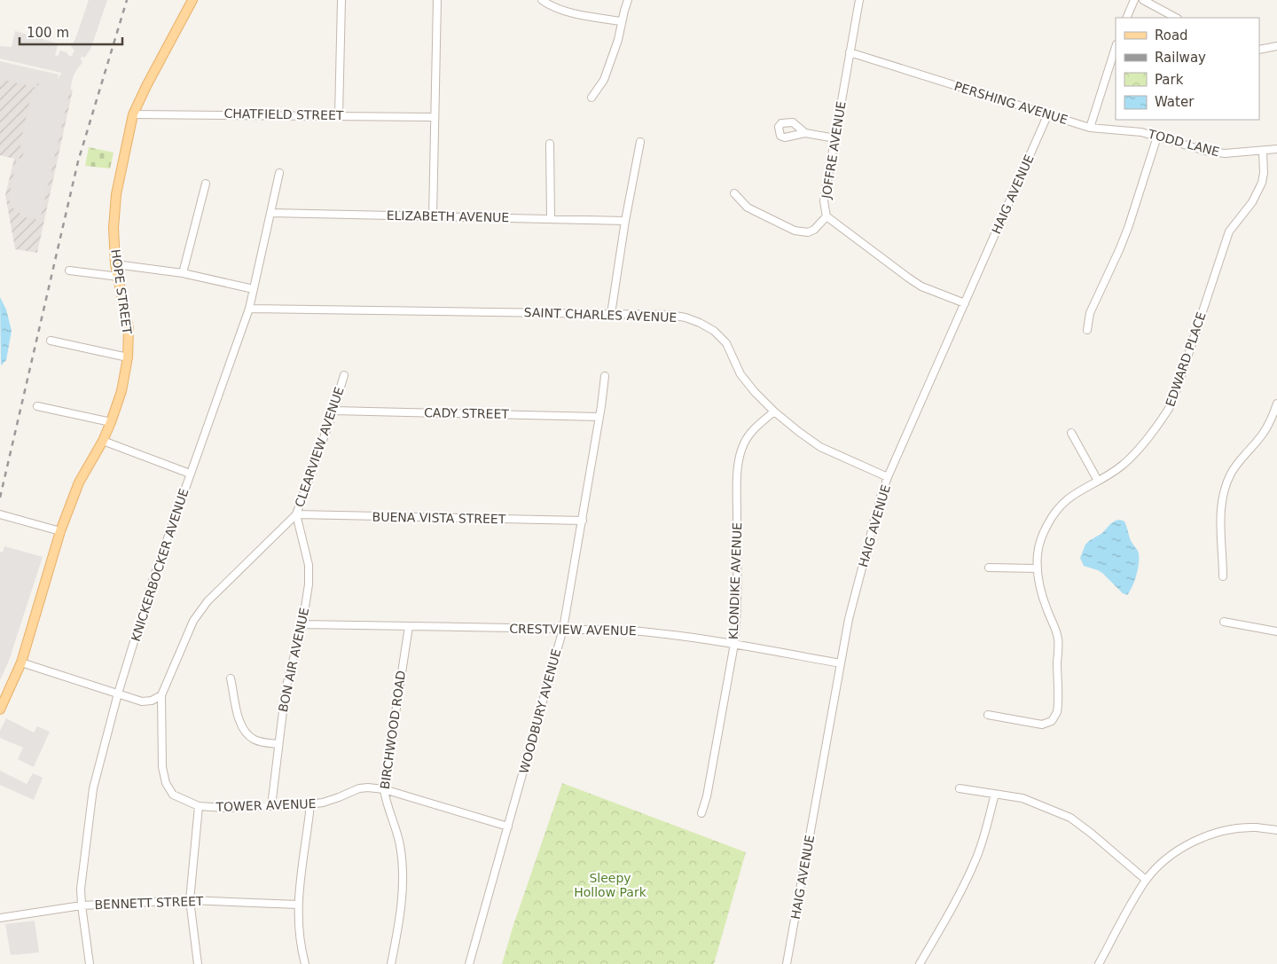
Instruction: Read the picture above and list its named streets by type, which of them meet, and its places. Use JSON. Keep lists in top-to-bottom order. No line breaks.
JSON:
{"streets":{"main road":["HOPE STREET"],"street":["PERSHING AVENUE","CHATFIELD STREET","TODD LANE","JOFFRE AVENUE","HAIG AVENUE","ELIZABETH AVENUE","SAINT CHARLES AVENUE","EDWARD PLACE","CADY STREET","CLEARVIEW AVENUE","BUENA VISTA STREET","KNICKERBOCKER AVENUE","KLONDIKE AVENUE","CRESTVIEW AVENUE","BON AIR AVENUE","WOODBURY AVENUE","BIRCHWOOD ROAD","TOWER AVENUE","BENNETT STREET"]},"crossings":[["PERSHING AVENUE","TODD LANE"],["PERSHING AVENUE","JOFFRE AVENUE"],["PERSHING AVENUE","HAIG AVENUE"],["CHATFIELD STREET","HOPE STREET"],["TODD LANE","EDWARD PLACE"],["JOFFRE AVENUE","HAIG AVENUE"],["HAIG AVENUE","SAINT CHARLES AVENUE"],["HAIG AVENUE","CRESTVIEW AVENUE"],["ELIZABETH AVENUE","KNICKERBOCKER AVENUE"],["SAINT CHARLES AVENUE","KNICKERBOCKER AVENUE"],["SAINT CHARLES AVENUE","KLONDIKE AVENUE"],["CADY STREET","CLEARVIEW AVENUE"],["CADY STREET","WOODBURY AVENUE"],["CLEARVIEW AVENUE","BUENA VISTA STREET"],["CLEARVIEW AVENUE","BON AIR AVENUE"],["CLEARVIEW AVENUE","TOWER AVENUE"],["BUENA VISTA STREET","BON AIR AVENUE"],["BUENA VISTA STREET","WOODBURY AVENUE"],["KNICKERBOCKER AVENUE","BENNETT STREET"],["KLONDIKE AVENUE","CRESTVIEW AVENUE"],["CRESTVIEW AVENUE","BON AIR AVENUE"],["CRESTVIEW AVENUE","WOODBURY AVENUE"],["CRESTVIEW AVENUE","BIRCHWOOD ROAD"],["BON AIR AVENUE","TOWER AVENUE"],["WOODBURY AVENUE","TOWER AVENUE"],["BIRCHWOOD ROAD","TOWER AVENUE"]],"parks":["Sleepy Hollow Park"],"legend":["Road","Railway","Park","Water"],"scale_bar":"100 m"}
